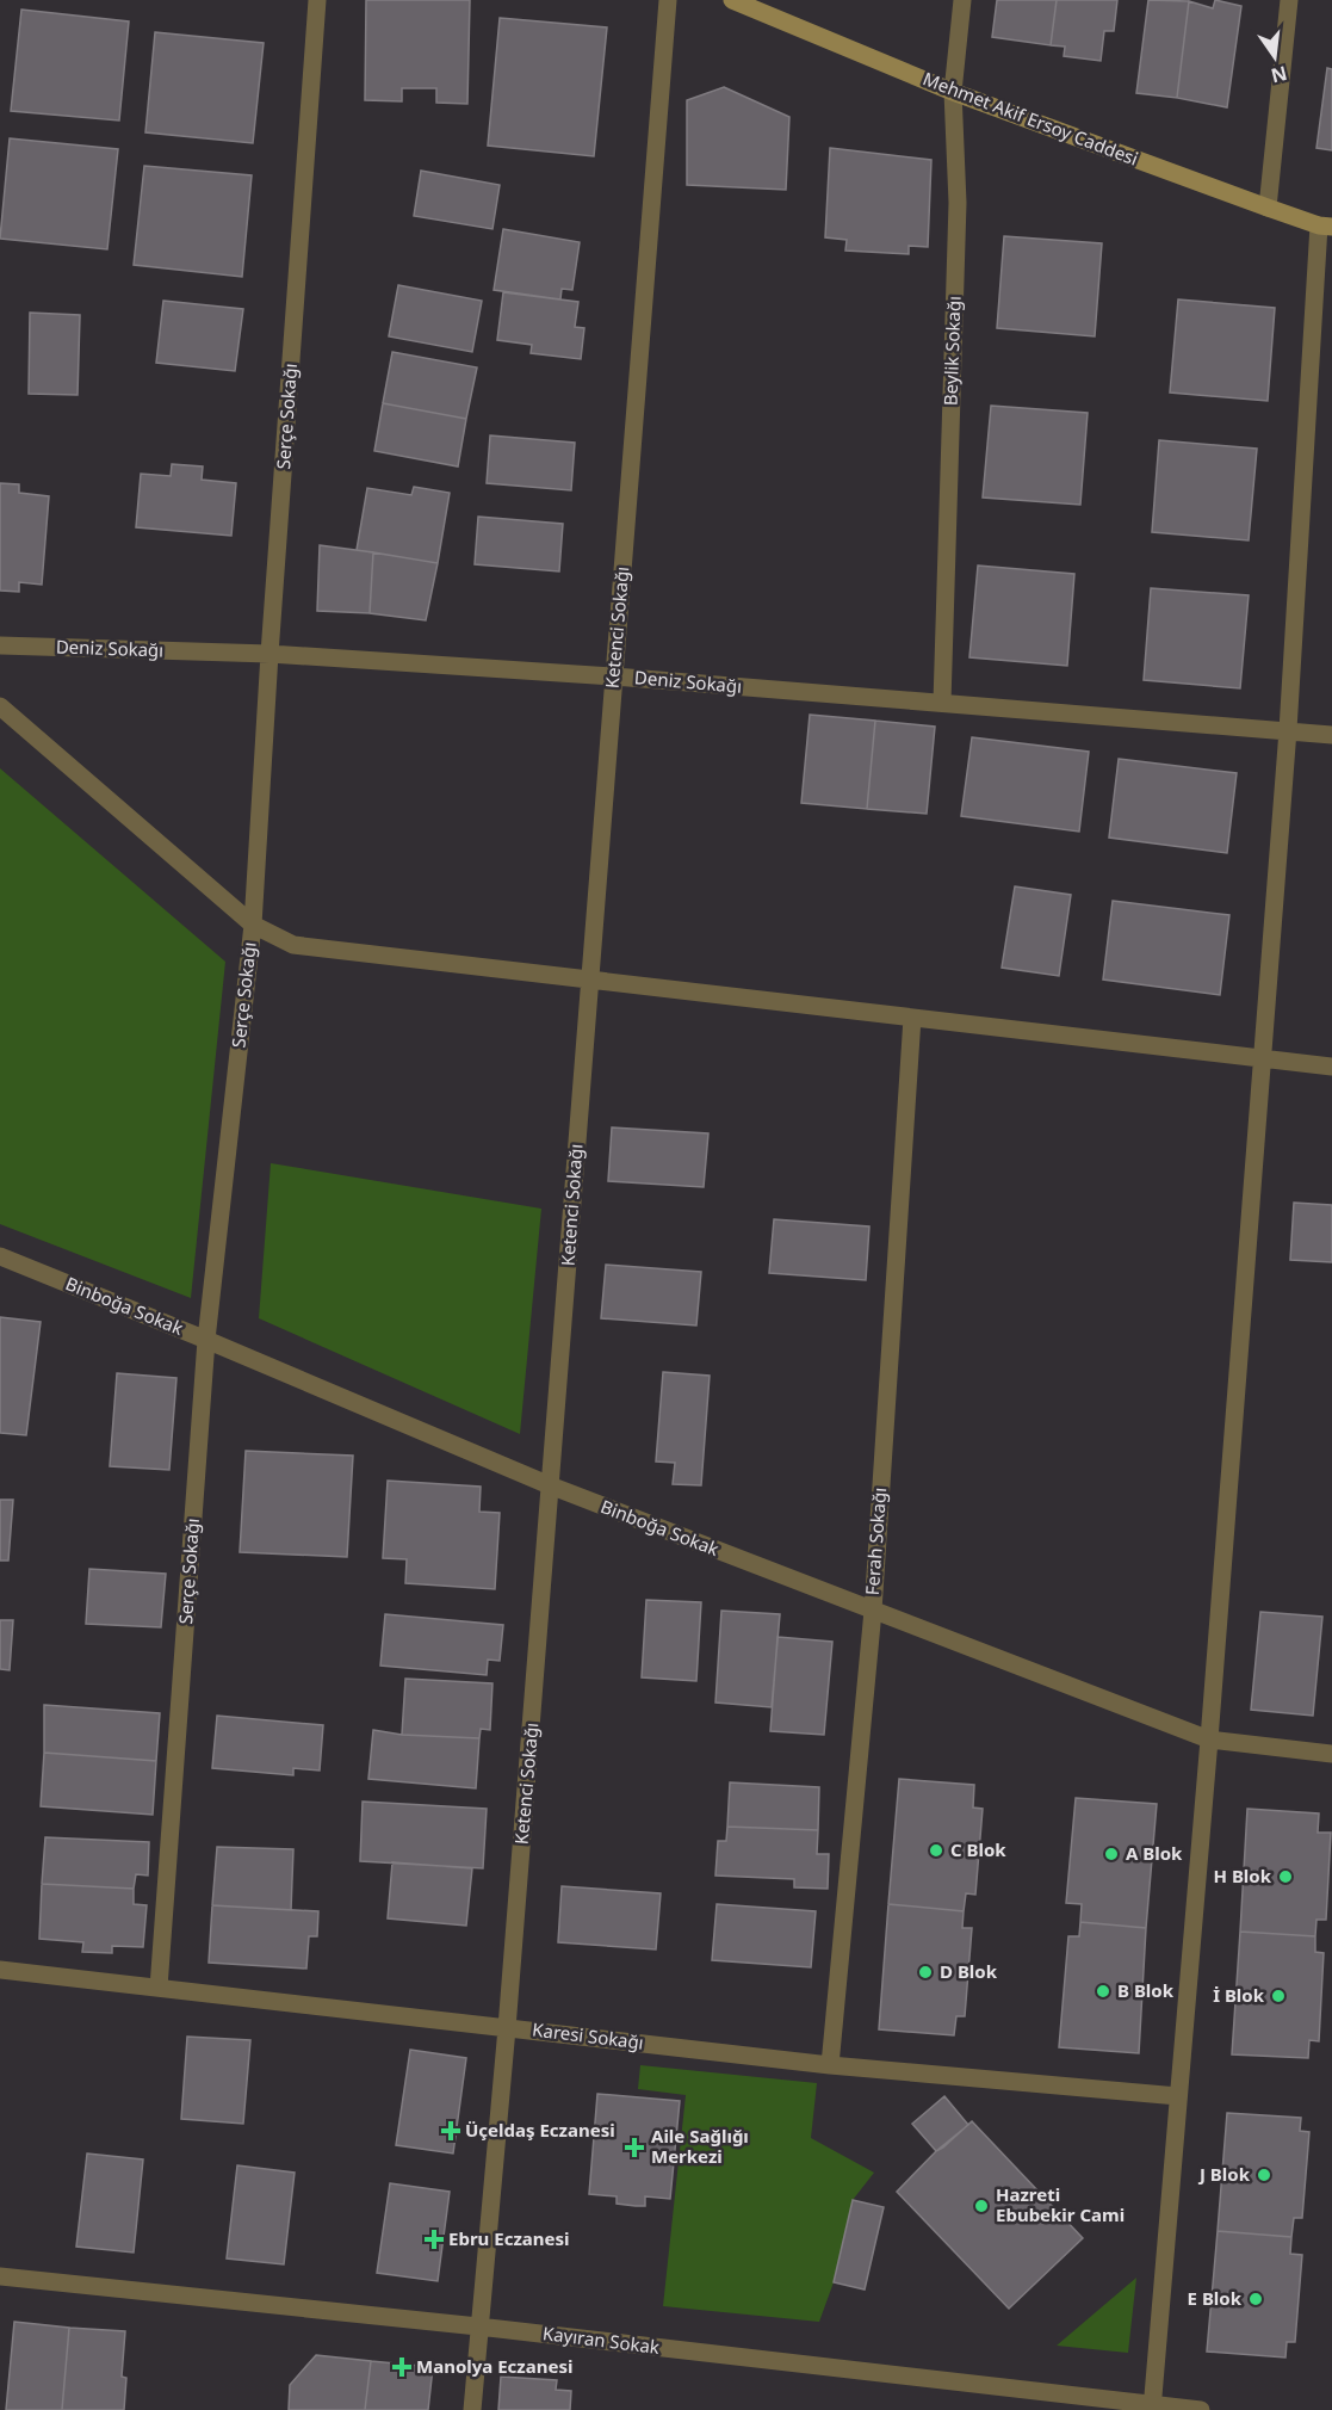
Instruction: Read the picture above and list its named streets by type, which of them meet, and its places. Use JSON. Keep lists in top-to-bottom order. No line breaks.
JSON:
{"streets":{"main road":["Mehmet Akif Ersoy Caddesi"],"street":["Beylik Sokağı","Serçe Sokağı","Ketenci Sokağı","Deniz Sokağı","Binboğa Sokak","Ferah Sokağı","Karesi Sokağı","Kayıran Sokak"]},"crossings":[["Mehmet Akif Ersoy Caddesi","Beylik Sokağı"],["Beylik Sokağı","Deniz Sokağı"],["Serçe Sokağı","Deniz Sokağı"],["Serçe Sokağı","Binboğa Sokak"],["Serçe Sokağı","Karesi Sokağı"],["Ketenci Sokağı","Deniz Sokağı"],["Ketenci Sokağı","Binboğa Sokak"],["Ketenci Sokağı","Karesi Sokağı"],["Ketenci Sokağı","Kayıran Sokak"],["Binboğa Sokak","Ferah Sokağı"],["Ferah Sokağı","Karesi Sokağı"]],"places":{"other":["C Blok","A Blok","H Blok","D Blok","B Blok","İ Blok","J Blok","Hazreti Ebubekir Cami","E Blok"],"health":["Üçeldaş Eczanesi","Aile Sağlığı Merkezi","Ebru Eczanesi","Manolya Eczanesi"]},"north":"bottom"}
